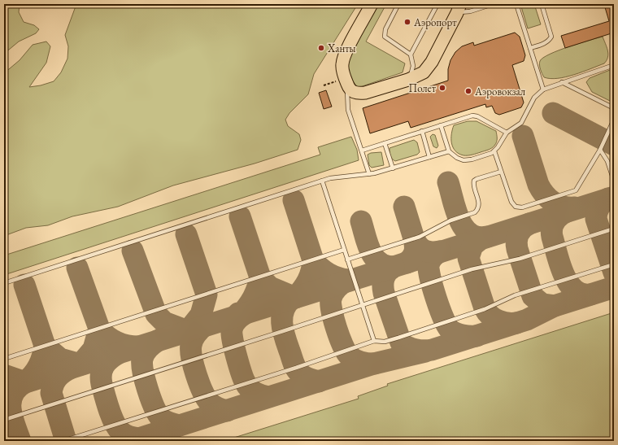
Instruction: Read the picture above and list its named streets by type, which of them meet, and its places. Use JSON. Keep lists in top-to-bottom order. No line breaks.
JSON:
{"places":["Аэропорт","Ханты","Полет","Аэровокзал"]}
